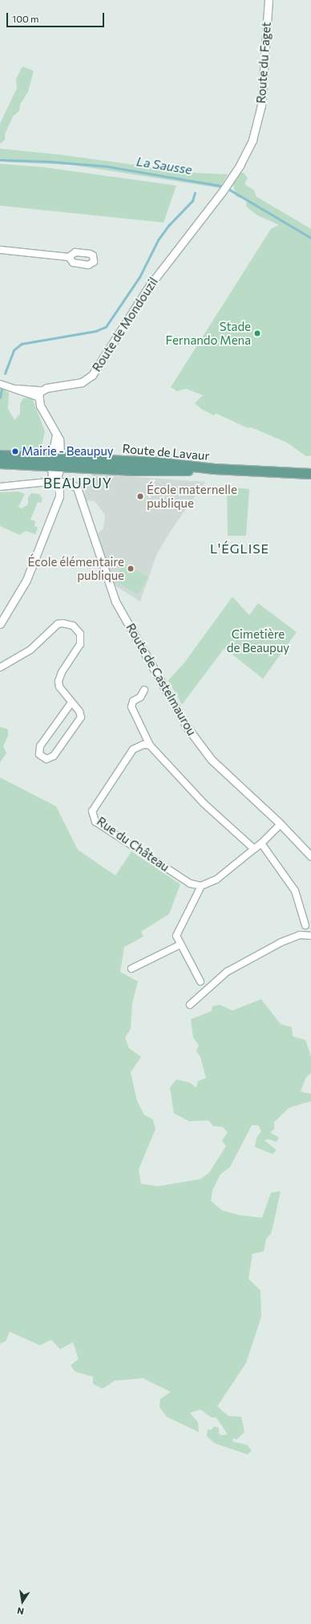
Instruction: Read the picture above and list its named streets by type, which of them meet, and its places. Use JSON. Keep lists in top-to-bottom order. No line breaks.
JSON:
{"streets":{"main road":["Route de Lavaur"],"street":["Route du Faget","Route de Mondouzil","Route de Castelmaurou","Rue du Château"]},"crossings":[["Route du Faget","Route de Mondouzil"]],"districts":["BEAUPUY","L'ÉGLISE"],"water":["La Sausse"],"parks":["Cimetière de Beaupuy"],"places":["Stade Fernando Mena","Mairie - Beaupuy","École maternelle publique","École élémentaire publique"],"scale_bar":"100 m","north":"bottom"}
